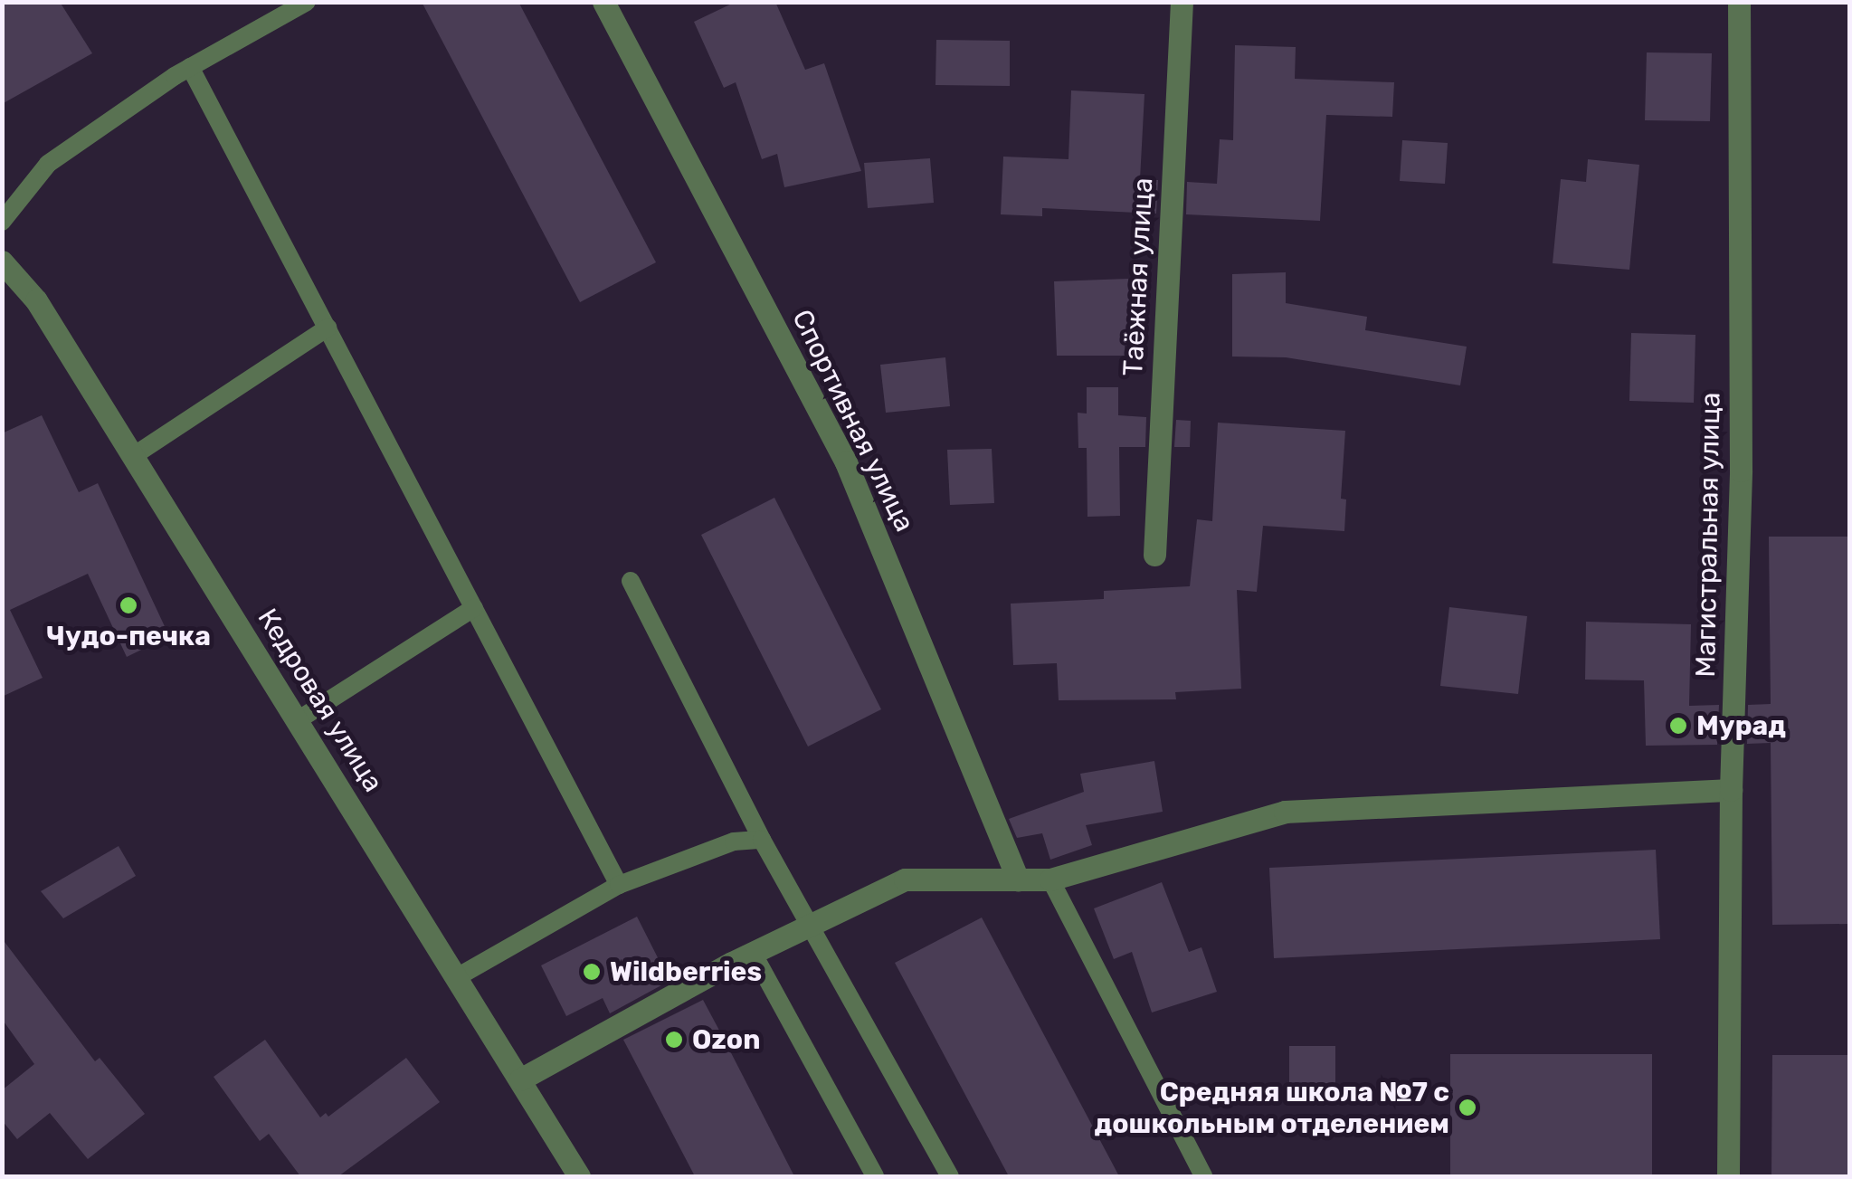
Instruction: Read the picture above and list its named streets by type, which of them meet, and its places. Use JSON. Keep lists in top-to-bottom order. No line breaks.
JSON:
{"streets":{"street":["Таёжная улица","Спортивная улица","Магистральная улица","Кедровая улица"]},"places":["Чудо-печка","Мурад","Wildberries","Ozon","Средняя школа №7 с дошкольным отделением"]}
